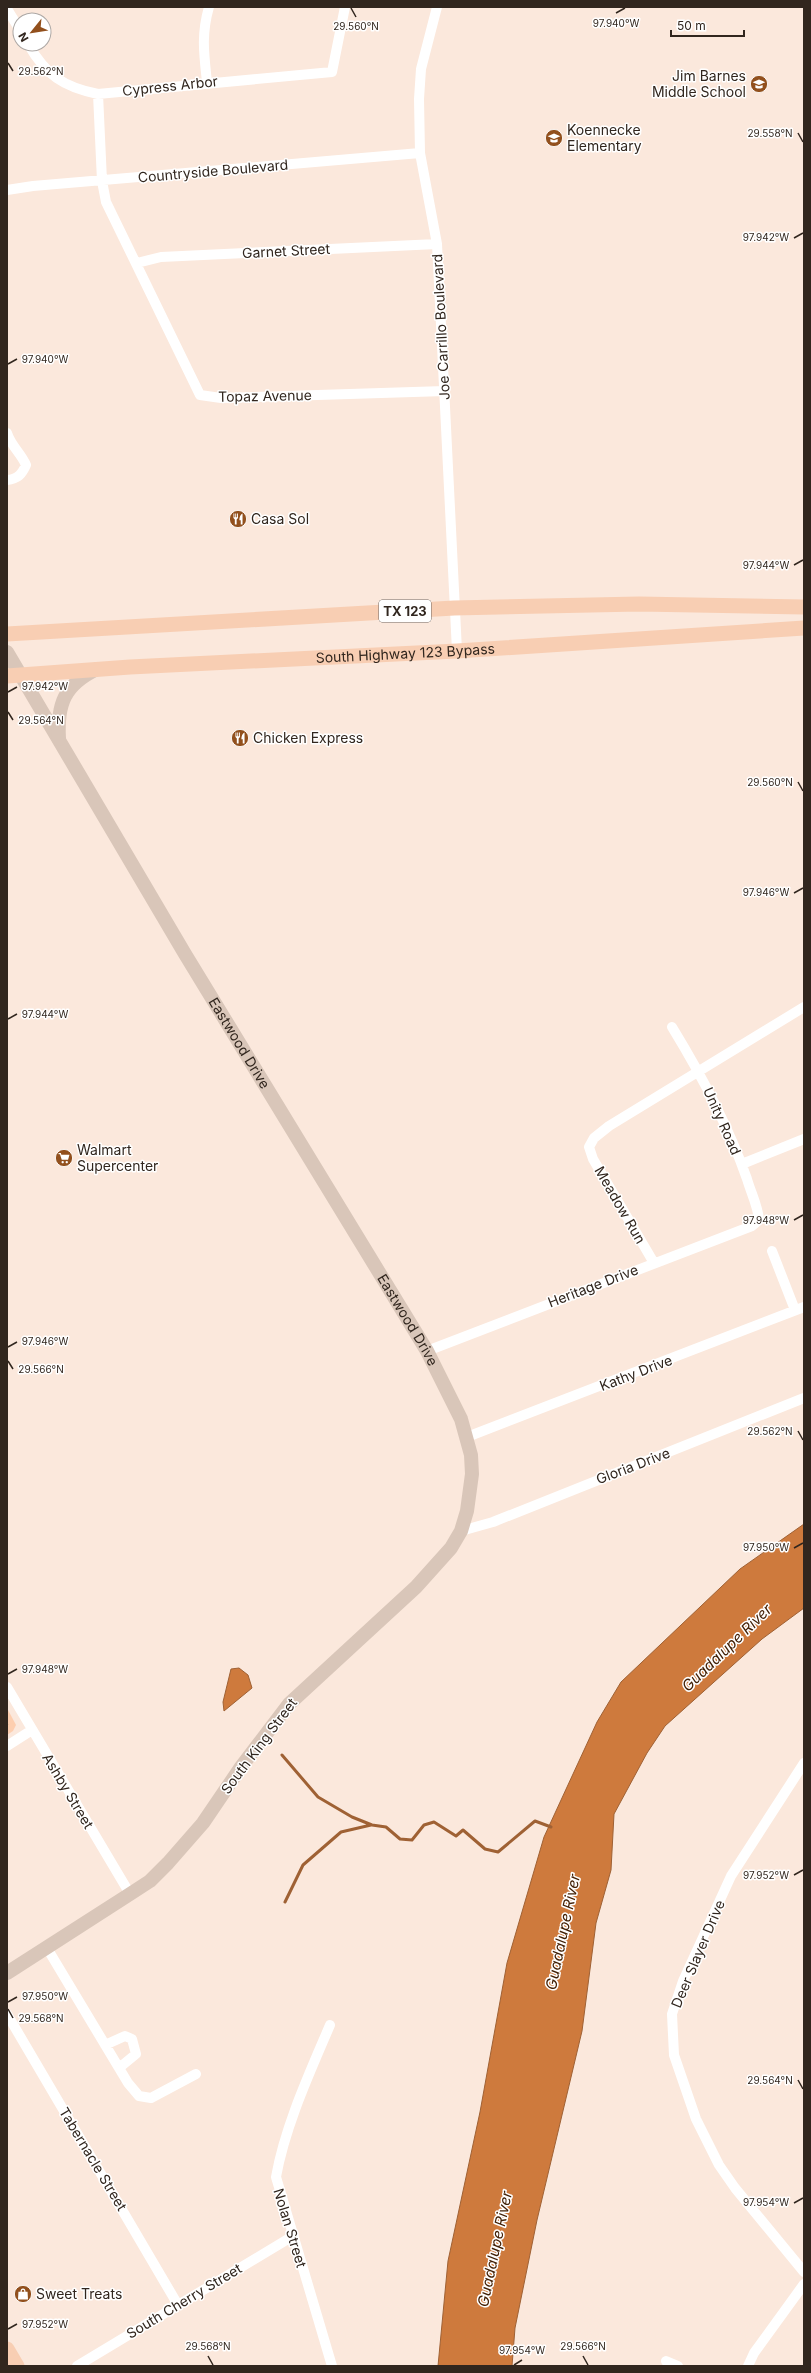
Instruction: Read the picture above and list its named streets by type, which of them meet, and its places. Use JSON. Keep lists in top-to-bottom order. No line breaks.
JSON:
{"streets":{"main road":["TX 123","South Highway 123 Bypass","Eastwood Drive","South King Street"],"street":["Cypress Arbor","Countryside Boulevard","Garnet Street","Joe Carrillo Boulevard","Topaz Avenue","Unity Road","Meadow Run","Heritage Drive","Kathy Drive","Gloria Drive","Ashby Street","Deer Slayer Drive","Tabernacle Street","Nolan Street","South Cherry Street"]},"crossings":[["Cypress Arbor","Topaz Avenue"],["Countryside Boulevard","Joe Carrillo Boulevard"],["Countryside Boulevard","Topaz Avenue"],["Garnet Street","Joe Carrillo Boulevard"],["Garnet Street","Topaz Avenue"],["Joe Carrillo Boulevard","Topaz Avenue"],["Joe Carrillo Boulevard","TX 123"],["Joe Carrillo Boulevard","South Highway 123 Bypass"],["South Highway 123 Bypass","Eastwood Drive"],["Eastwood Drive","Heritage Drive"],["Eastwood Drive","Kathy Drive"],["Eastwood Drive","South King Street"],["Unity Road","Meadow Run"],["Unity Road","Heritage Drive"],["Meadow Run","Heritage Drive"],["Kathy Drive","South King Street"],["Gloria Drive","South King Street"],["South King Street","Ashby Street"],["Tabernacle Street","South Cherry Street"],["Nolan Street","South Cherry Street"]],"water":["Guadalupe River"],"places":{"school or university":["Jim Barnes Middle School","Koennecke Elementary"],"restaurant":["Casa Sol","Chicken Express"],"supermarket":["Walmart Supercenter"],"shop":["Sweet Treats"]},"scale_bar":"50 m","north":"bottom left","coordinates":["97.940°W","29.560°N","29.562°N","29.558°N","97.942°W","97.944°W","29.564°N","97.946°W","97.948°W","29.566°N","97.950°W","97.952°W","29.568°N","97.954°W"]}
